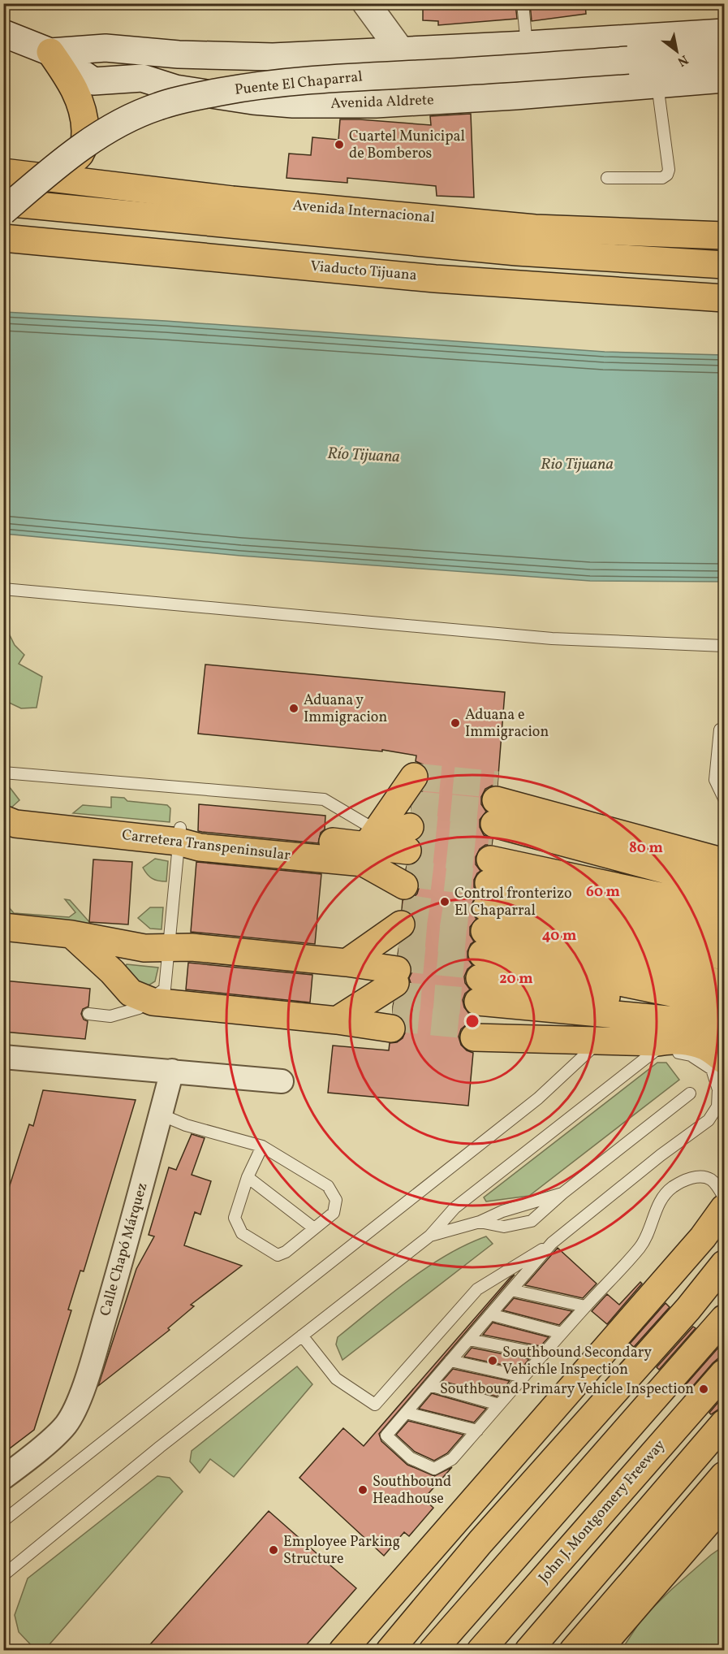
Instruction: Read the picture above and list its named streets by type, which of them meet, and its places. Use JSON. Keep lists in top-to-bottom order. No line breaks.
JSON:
{"streets":{"highway":["Avenida Internacional","Viaducto Tijuana","Carretera Transpeninsular","John J. Montgomery Freeway"],"main road":["Puente El Chaparral","Avenida Aldrete"],"street":["Calle Chapó Márquez"]},"water":["Río Tijuana","Rio Tijuana"],"places":["Cuartel Municipal de Bomberos","Aduana y Immigracion","Aduana e Immigracion","Control fronterizo El Chaparral","Southbound Secondary Vehichle Inspection","Southbound Primary Vehicle Inspection","Southbound Headhouse","Employee Parking Structure"],"north":"bottom right","rings":["80 m","60 m","40 m","20 m"]}
